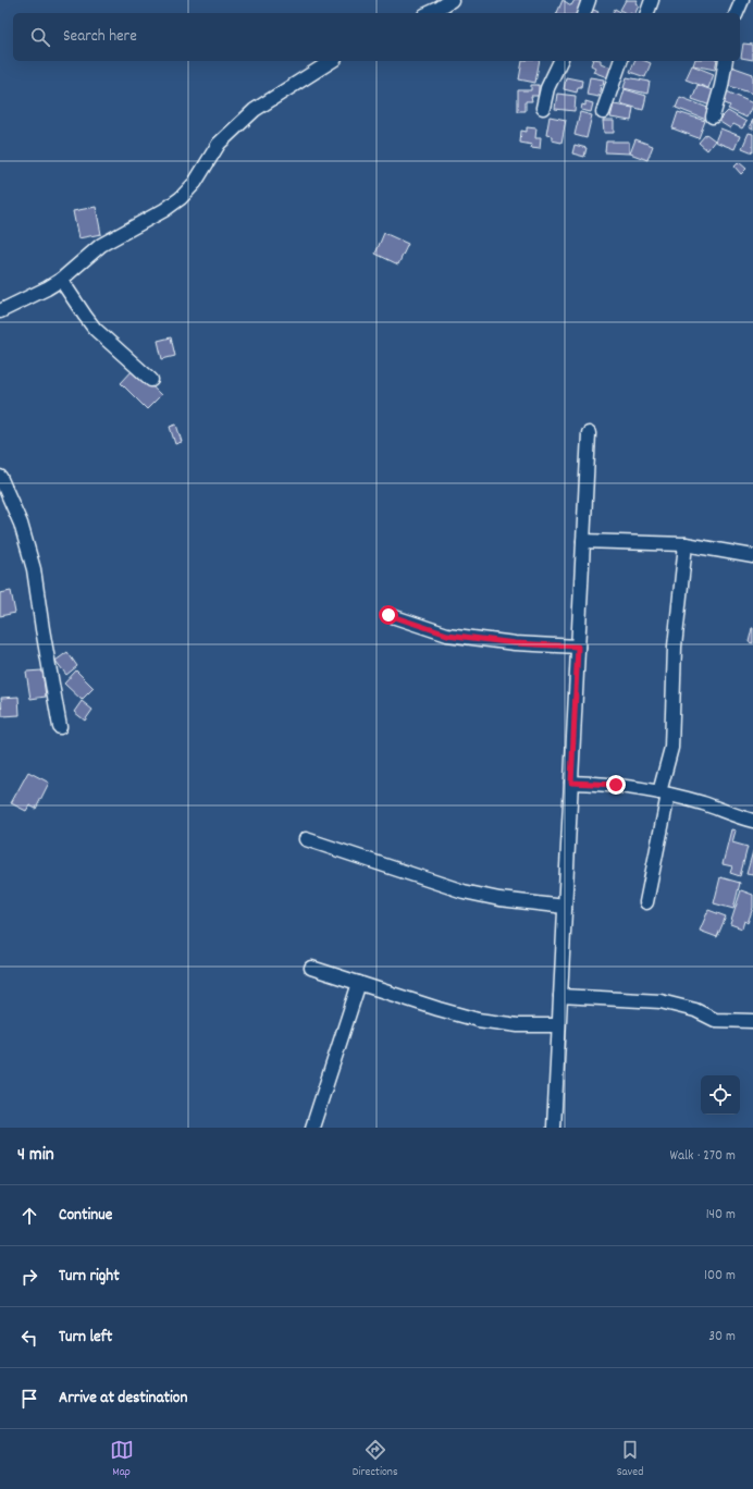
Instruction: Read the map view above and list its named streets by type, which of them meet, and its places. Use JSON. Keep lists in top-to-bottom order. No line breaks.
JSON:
{"page":{"search":"Search here","heading":["4 min","Walk · 270 m"],"list":[["Continue","140 m"],["Turn right","100 m"],["Turn left","30 m"],"Arrive at destination"],"nav":["Map","Directions","Saved"]}}
